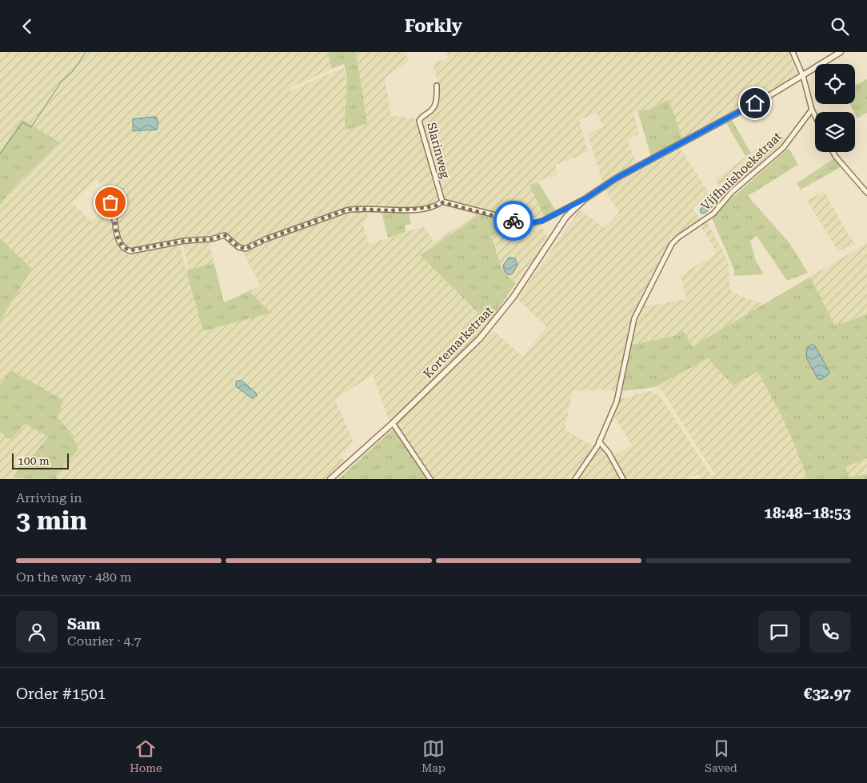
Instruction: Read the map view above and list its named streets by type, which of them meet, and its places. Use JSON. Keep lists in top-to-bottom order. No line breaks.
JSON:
{"streets":{"street":["Slarinweg","Vijfhuishoekstraat","Kortemarkstraat"]},"scale_bar":"100 m","page":{"header":"Forkly","scale":"100 m","heading":["3 min","Arriving in","18:48–18:53"],"panel":["Sam","Courier · 4.7","Order #1501","€32.97"],"bar":"On the way · 480 m","tabs":["Home","Map","Saved"]}}
